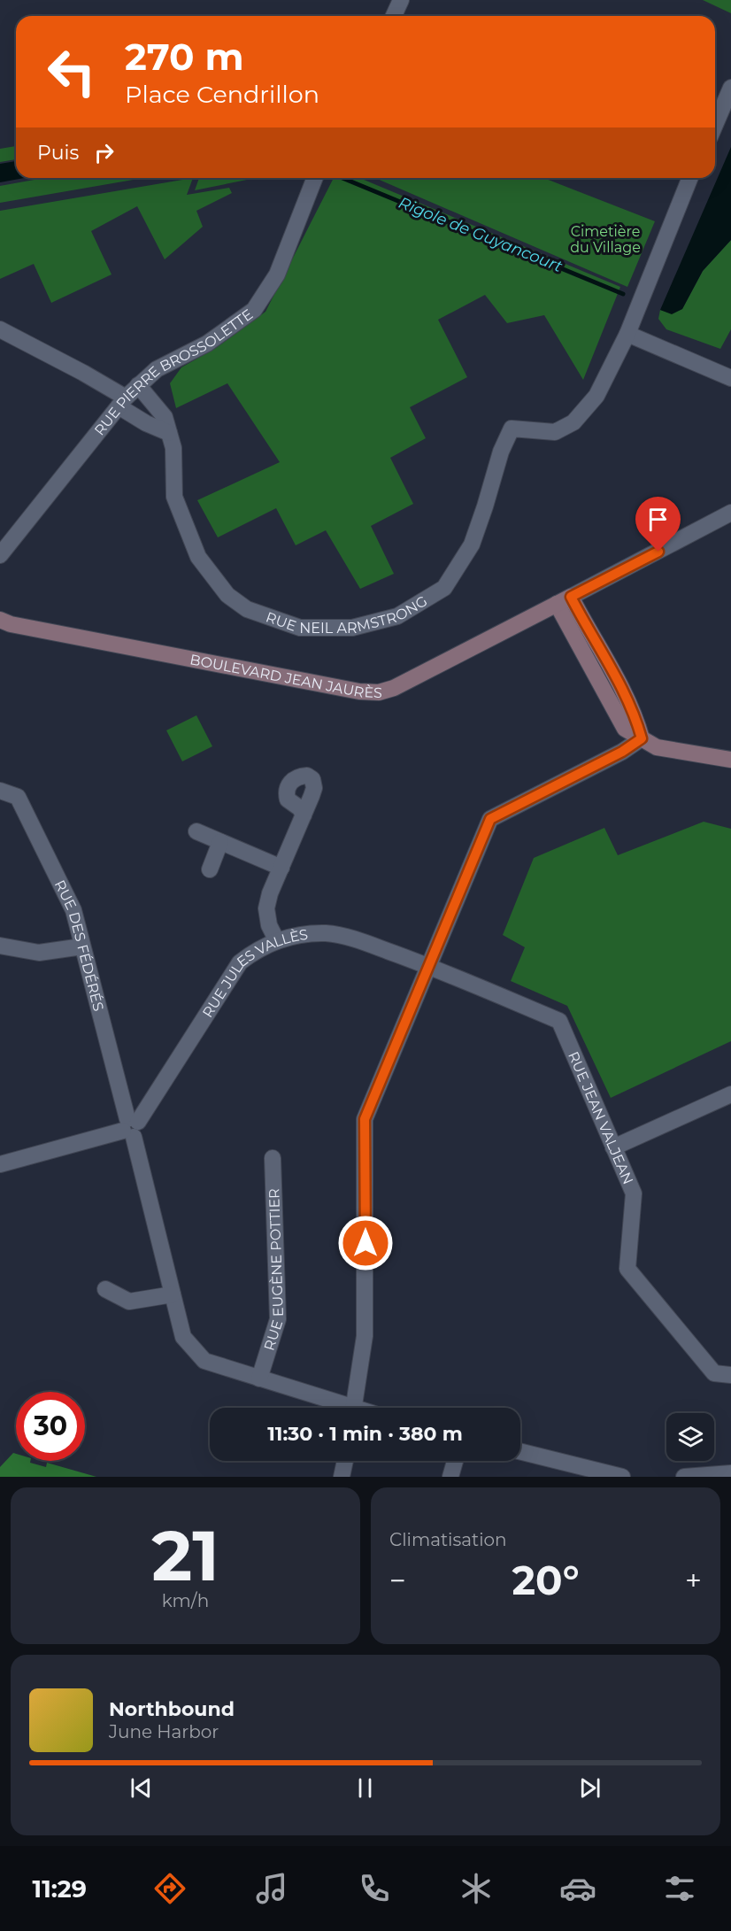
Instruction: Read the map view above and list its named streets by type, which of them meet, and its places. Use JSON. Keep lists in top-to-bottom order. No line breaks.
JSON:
{"streets":{"street":["RUE PIERRE BROSSOLETTE","RUE NEIL ARMSTRONG","BOULEVARD JEAN JAURÈS","RUE DES FÉDÉRÉS","RUE JULES VALLÈS","RUE JEAN VALJEAN","RUE EUGÈNE POTTIER"]},"crossings":[["RUE PIERRE BROSSOLETTE","RUE NEIL ARMSTRONG"],["RUE DES FÉDÉRÉS","RUE JULES VALLÈS"],["RUE DES FÉDÉRÉS","RUE EUGÈNE POTTIER"],["RUE JULES VALLÈS","RUE JEAN VALJEAN"]],"water":["Rigole de Guyancourt"],"parks":["Cimetière du Village"],"page":{"turn":["270 m","Place Cendrillon"],"then":"Puis","limit":"30","trip":"11:30 · 1 min · 380 m","tile":[["21","km/h"],"Climatisation"],"heat":["−","20°","+"],"song":["Northbound","June Harbor"],"tabs":"11:29"}}
